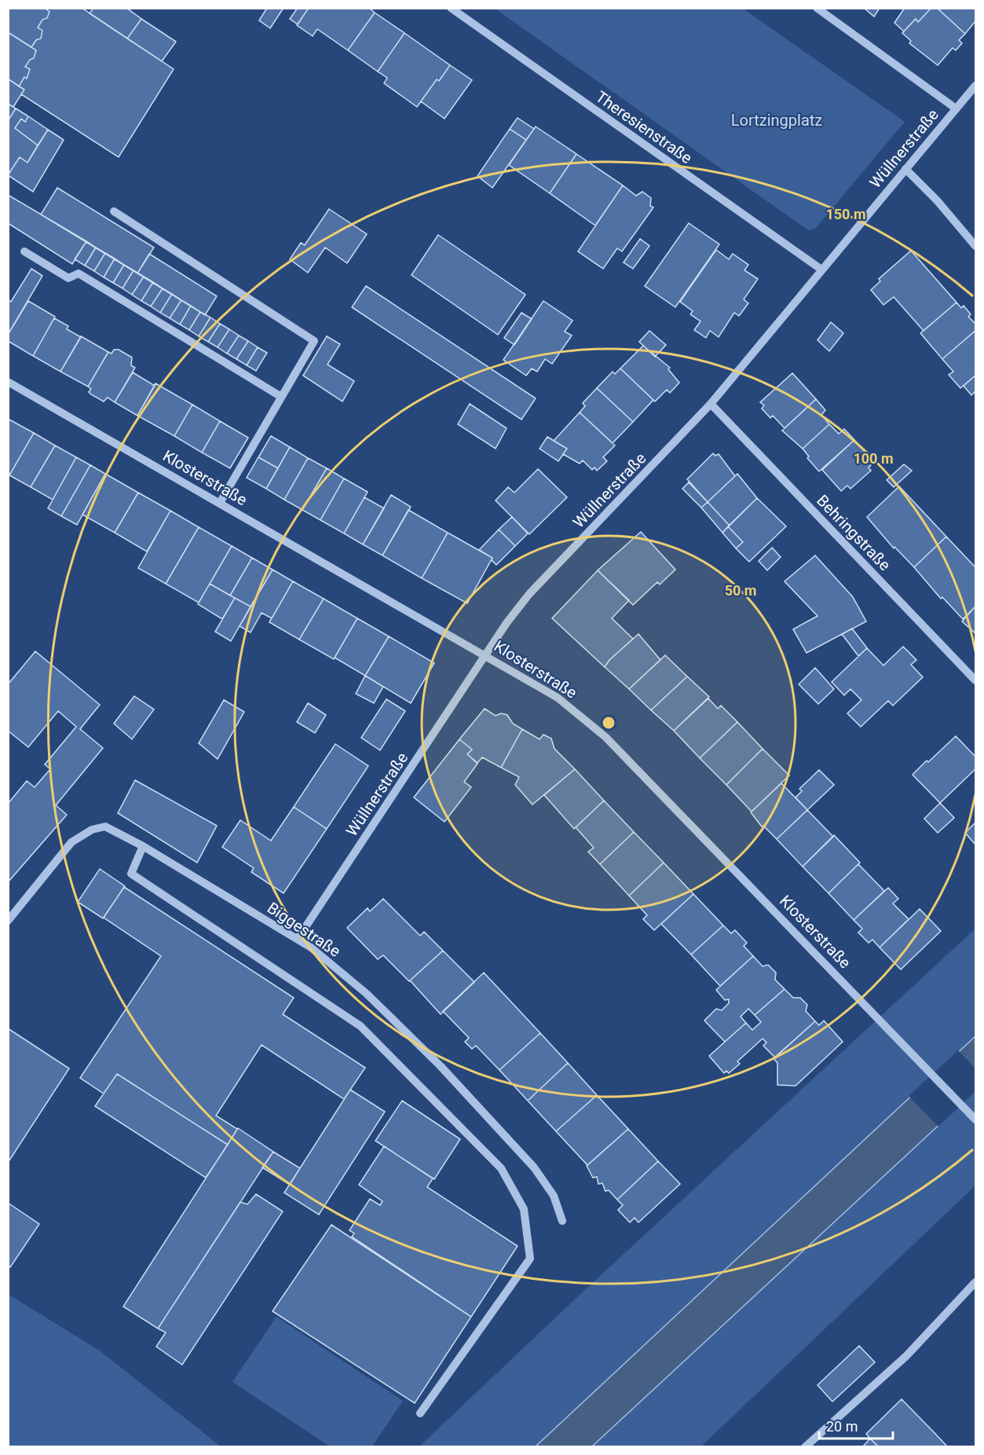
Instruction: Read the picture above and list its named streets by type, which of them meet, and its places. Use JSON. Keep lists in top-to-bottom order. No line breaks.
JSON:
{"streets":{"street":["Theresienstraße","Wüllnerstraße","Klosterstraße","Behringstraße","Biggestraße"]},"crossings":[["Theresienstraße","Wüllnerstraße"],["Wüllnerstraße","Klosterstraße"],["Wüllnerstraße","Behringstraße"],["Wüllnerstraße","Biggestraße"]],"parks":["Lortzingplatz"],"scale_bar":"20 m","rings":["150 m","100 m","50 m"]}
